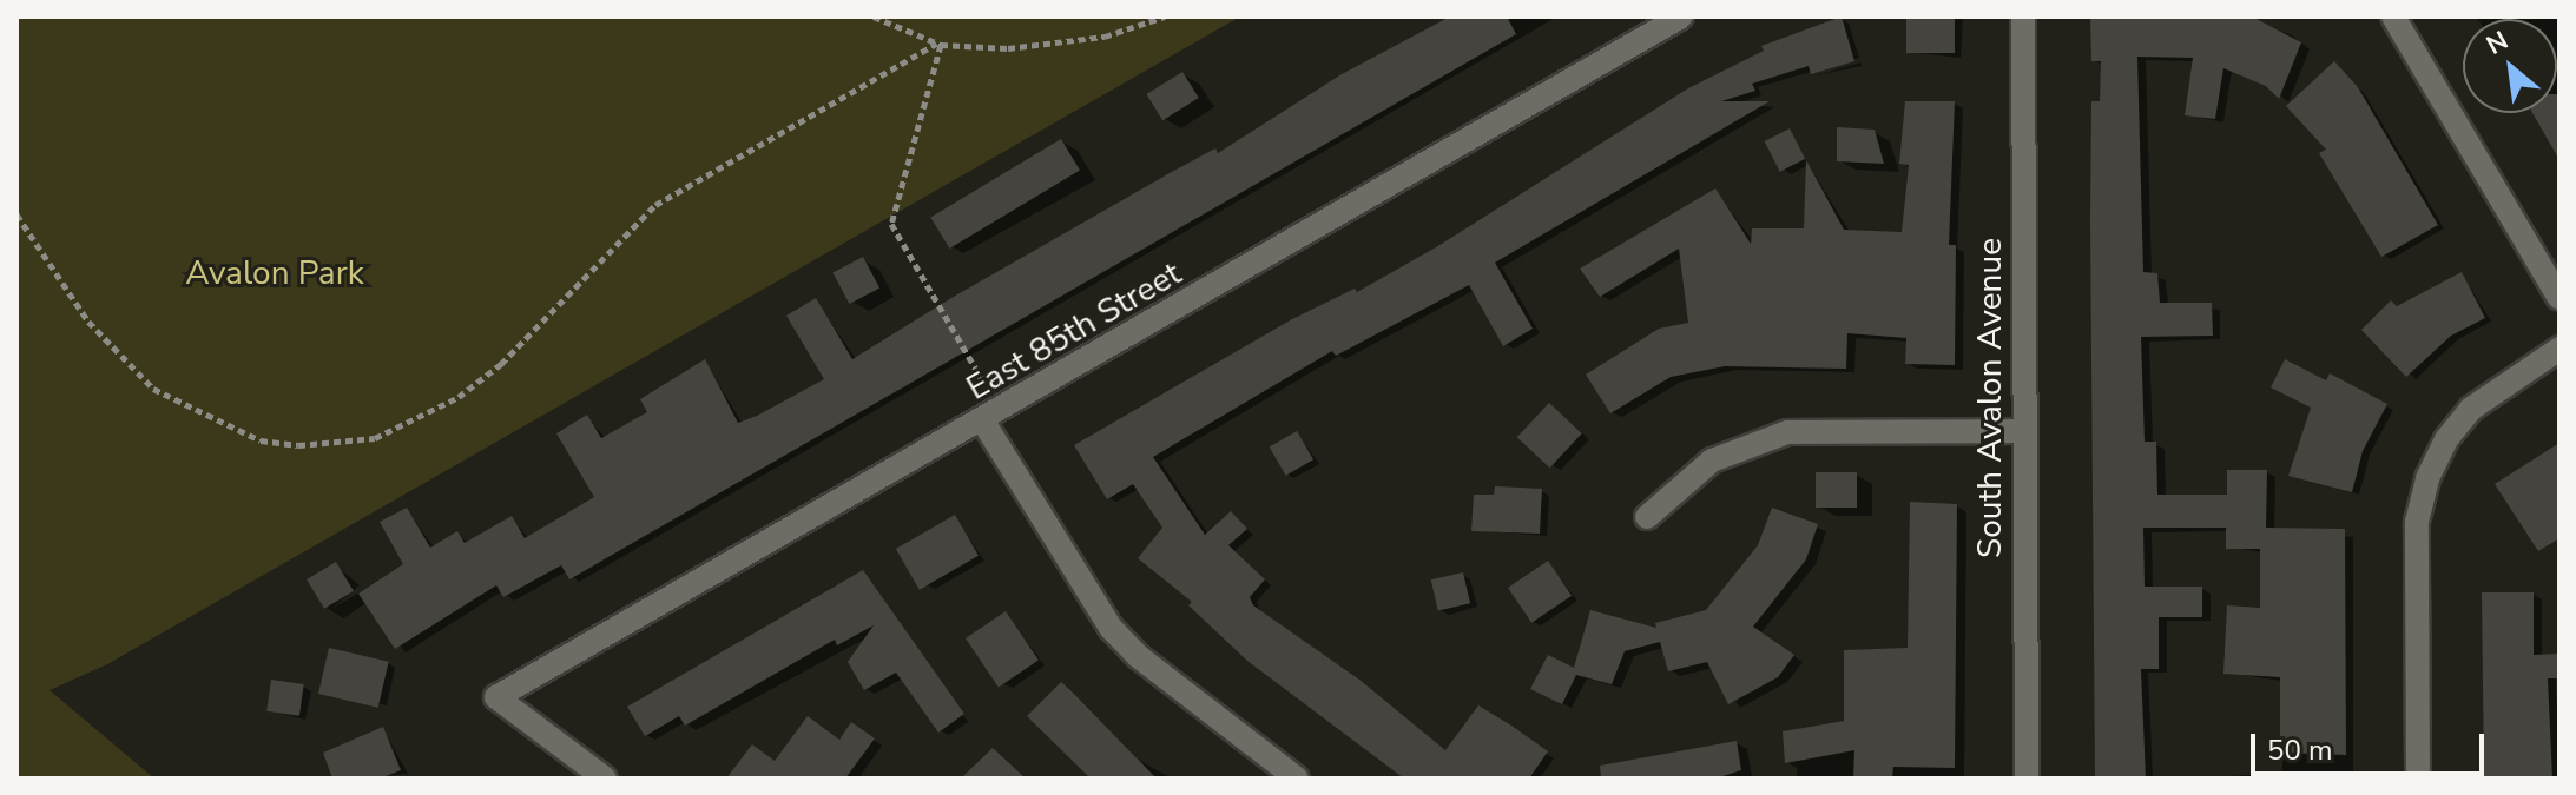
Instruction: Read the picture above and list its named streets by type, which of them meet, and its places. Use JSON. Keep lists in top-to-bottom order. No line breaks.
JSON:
{"streets":{"street":["East 85th Street","South Avalon Avenue"]},"parks":["Avalon Park"],"scale_bar":"50 m","north":"top left"}
